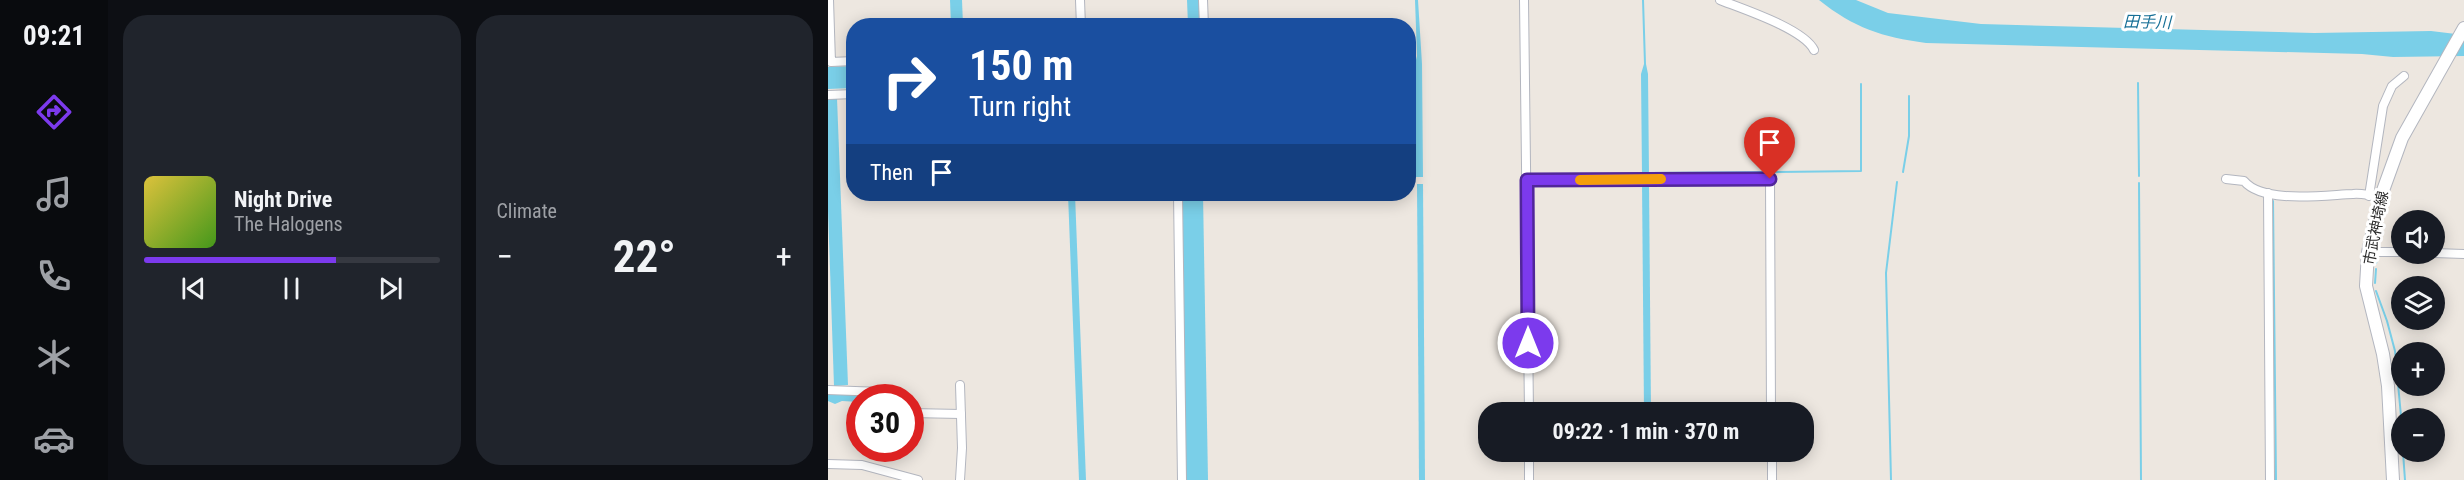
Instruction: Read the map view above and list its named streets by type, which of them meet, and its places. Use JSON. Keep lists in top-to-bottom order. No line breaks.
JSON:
{"streets":{"main road":["市武神埼線"]},"water":["田手川"],"page":{"tabs":"09:21","tile":"Climate","turn":["150 m","Turn right"],"then":"Then","song":["Night Drive","The Halogens"],"map_buttons":["+","−"],"heat":["−","22°","+"],"limit":"30","trip":"09:22 · 1 min · 370 m"}}
